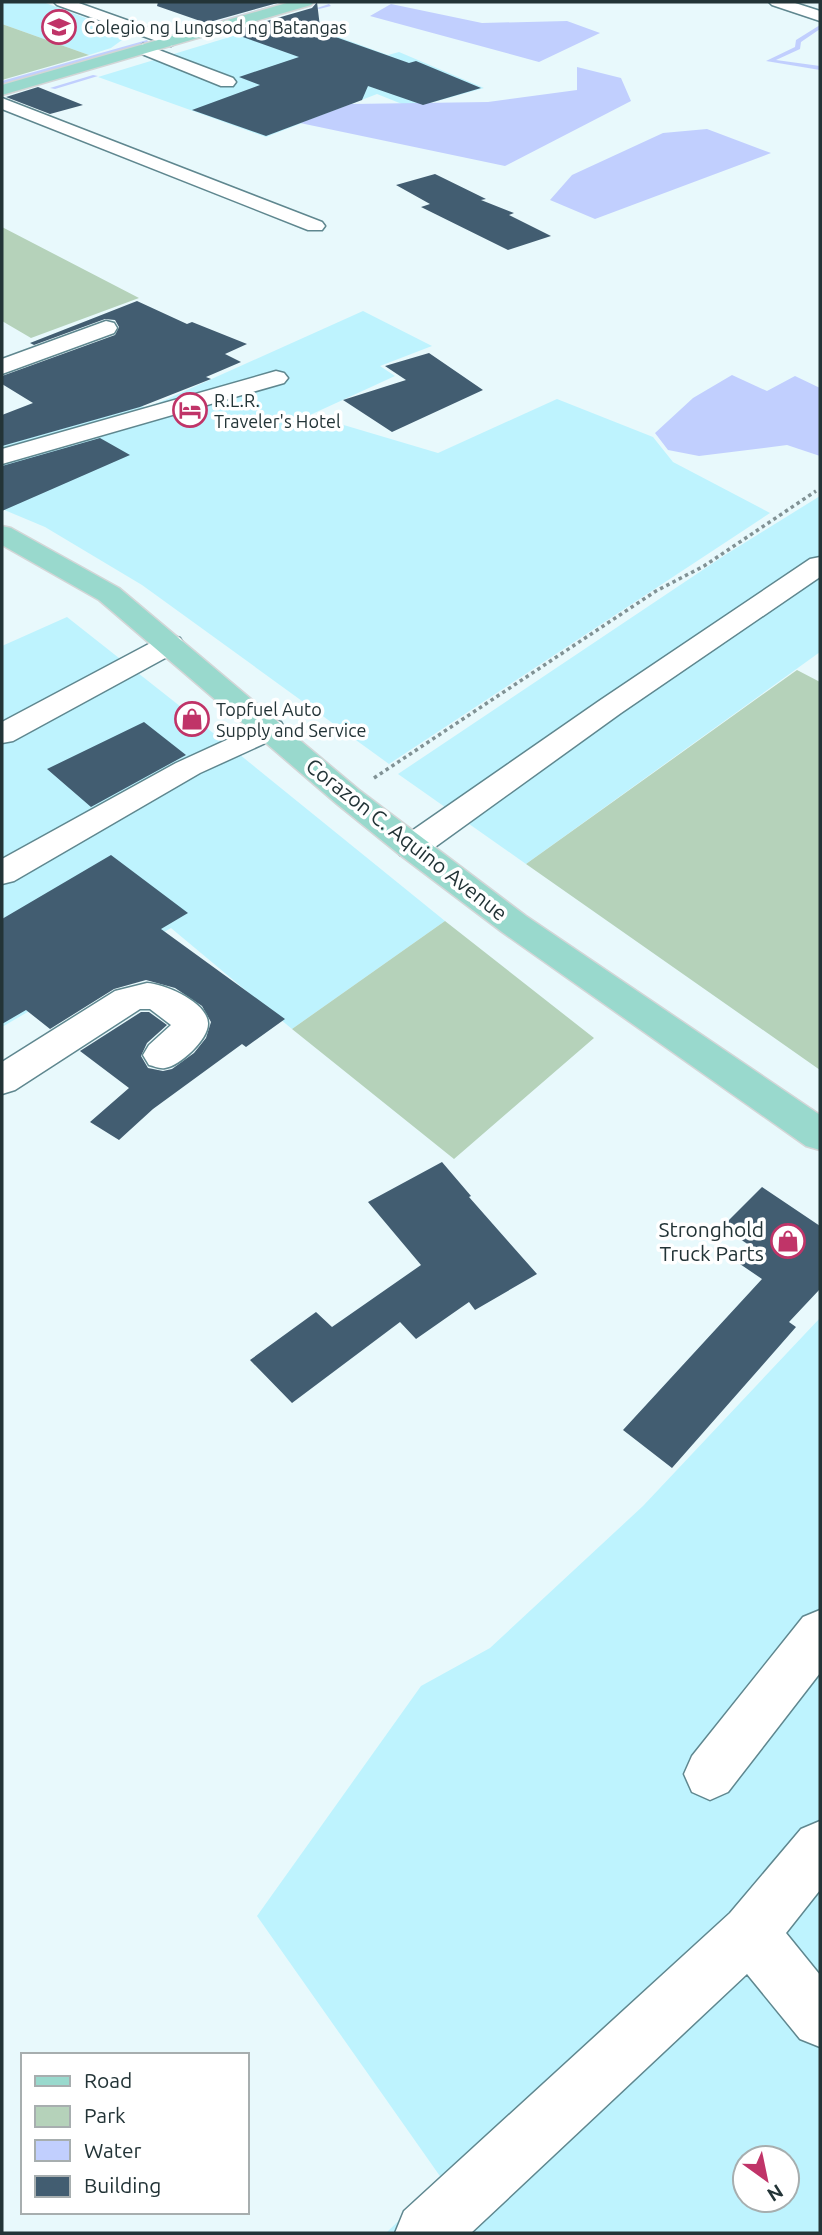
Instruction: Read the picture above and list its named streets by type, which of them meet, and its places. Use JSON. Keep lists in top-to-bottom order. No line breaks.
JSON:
{"streets":{"main road":["Corazon C. Aquino Avenue"]},"places":{"school or university":["Colegio ng Lungsod ng Batangas"],"hotel":["R.L.R. Traveler's Hotel"],"shop":["Topfuel Auto Supply and Service","Stronghold Truck Parts"]},"legend":["Road","Park","Water","Building"],"north":"bottom right"}
